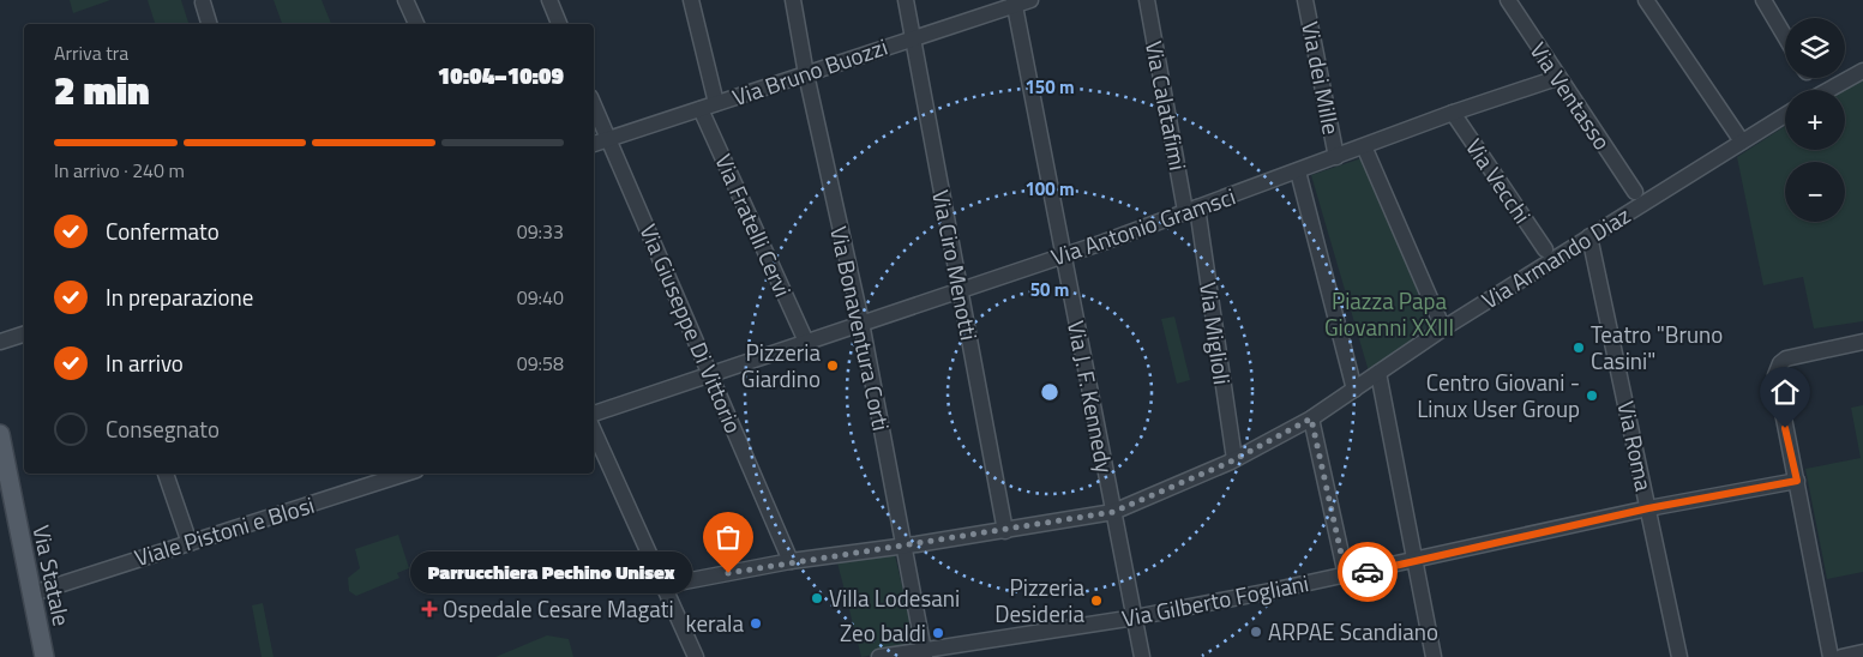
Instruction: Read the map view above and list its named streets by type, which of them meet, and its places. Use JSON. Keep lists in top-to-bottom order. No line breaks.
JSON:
{"streets":{"main road":["Via Statale"],"street":["Via Bruno Buozzi","Via dei Mille","Via Ventasso","Via Calatafimi","Via Vecchi","Via Fratelli Cervi","Via Antonio Gramsci","Via Armando Diaz","Via Ciro Menotti","Via Giuseppe Di Vittorio","Via Bonaventura Corti","Via Miglioli","Via J. F. Kennedy","Via Roma","Viale Pistoni e Blosi","Via Gilberto Fogliani"]},"crossings":[["Via Bruno Buozzi","Via Fratelli Cervi"],["Via Bruno Buozzi","Via Ciro Menotti"],["Via Bruno Buozzi","Via Giuseppe Di Vittorio"],["Via Bruno Buozzi","Via Bonaventura Corti"],["Via Bruno Buozzi","Via J. F. Kennedy"],["Via dei Mille","Via Antonio Gramsci"],["Via Ventasso","Via Antonio Gramsci"],["Via Calatafimi","Via Antonio Gramsci"],["Via Calatafimi","Via Miglioli"],["Via Vecchi","Via Antonio Gramsci"],["Via Fratelli Cervi","Via Antonio Gramsci"],["Via Antonio Gramsci","Via Ciro Menotti"],["Via Antonio Gramsci","Via Giuseppe Di Vittorio"],["Via Antonio Gramsci","Via Bonaventura Corti"],["Via Antonio Gramsci","Via Miglioli"],["Via Antonio Gramsci","Via J. F. Kennedy"],["Via Armando Diaz","Via Ciro Menotti"],["Via Armando Diaz","Via Giuseppe Di Vittorio"],["Via Armando Diaz","Via Bonaventura Corti"],["Via Armando Diaz","Via Miglioli"],["Via Armando Diaz","Via J. F. Kennedy"],["Via Armando Diaz","Via Roma"],["Via Bonaventura Corti","Via Gilberto Fogliani"],["Via J. F. Kennedy","Via Gilberto Fogliani"],["Via Roma","Via Gilberto Fogliani"],["Viale Pistoni e Blosi","Via Statale"]],"parks":["Piazza Papa Giovanni XXIII"],"places":{"other":["Teatro \"Bruno Casini\"","Pizzeria Giardino","Centro Giovani - Linux User Group","Parrucchiera Pechino Unisex","Villa Lodesani","Pizzeria Desideria","kerala","ARPAE Scandiano","Zeo baldi"],"health":["Ospedale Cesare Magati"]},"page":{"map_buttons":["+","−"],"heading":["2 min","Arriva tra","10:04–10:09"],"bar":"In arrivo · 240 m","list":[["Confermato","09:33"],["In preparazione","09:40"],["In arrivo","09:58"],"Consegnato"],"bubble":"Parrucchiera Pechino Unisex"},"rings":["150 m","100 m","50 m"]}
